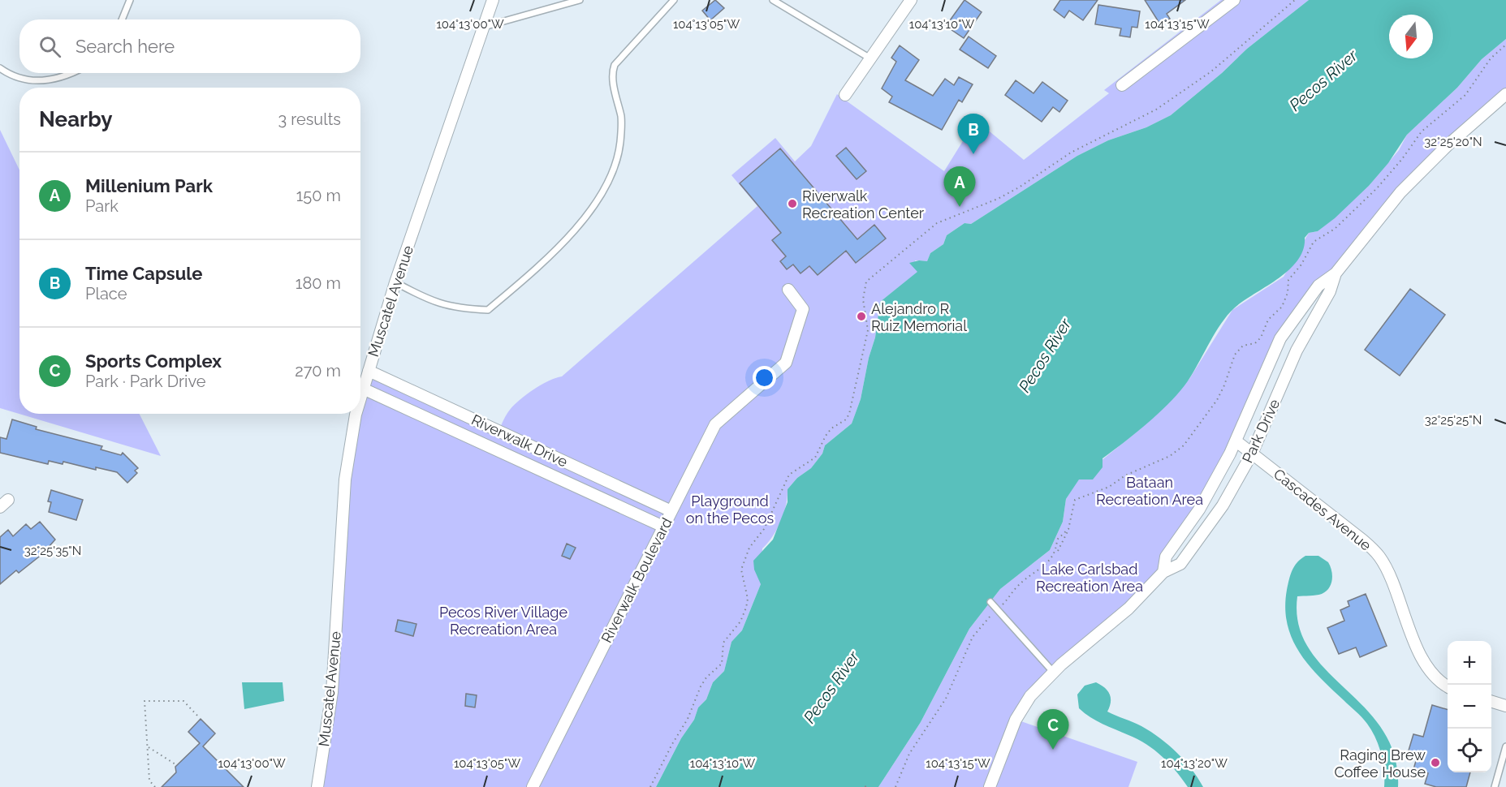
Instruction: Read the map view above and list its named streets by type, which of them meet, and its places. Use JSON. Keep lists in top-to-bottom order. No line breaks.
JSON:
{"streets":{"street":["Muscatel Avenue","Park Drive","Riverwalk Drive","Cascades Avenue","Riverwalk Boulevard"]},"crossings":[["Muscatel Avenue","Riverwalk Drive"],["Park Drive","Cascades Avenue"],["Riverwalk Drive","Riverwalk Boulevard"]],"water":["Pecos River"],"parks":["Bataan Recreation Area","Playground on the Pecos","Lake Carlsbad Recreation Area","Pecos River Village Recreation Area"],"places":["Riverwalk Recreation Center","Alejandro R Ruiz Memorial","Raging Brew Coffee House"],"north":"bottom","page":{"search":"Search here","heading":["Nearby","3 results"],"pins":["B","A","C"],"list":[{"mark":"A","name":"Millenium Park","note":"Park","value":"150 m"},{"mark":"B","name":"Time Capsule","note":"Place","value":"180 m"},{"mark":"C","name":"Sports Complex","note":"Park · Park Drive","value":"270 m"}],"map_buttons":["+","−"]},"coordinates":["104°13'00\"W","104°13'05\"W","104°13'10\"W","104°13'15\"W","32°25'20\"N","32°25'25\"N","32°25'35\"N","104°13'20\"W"]}
